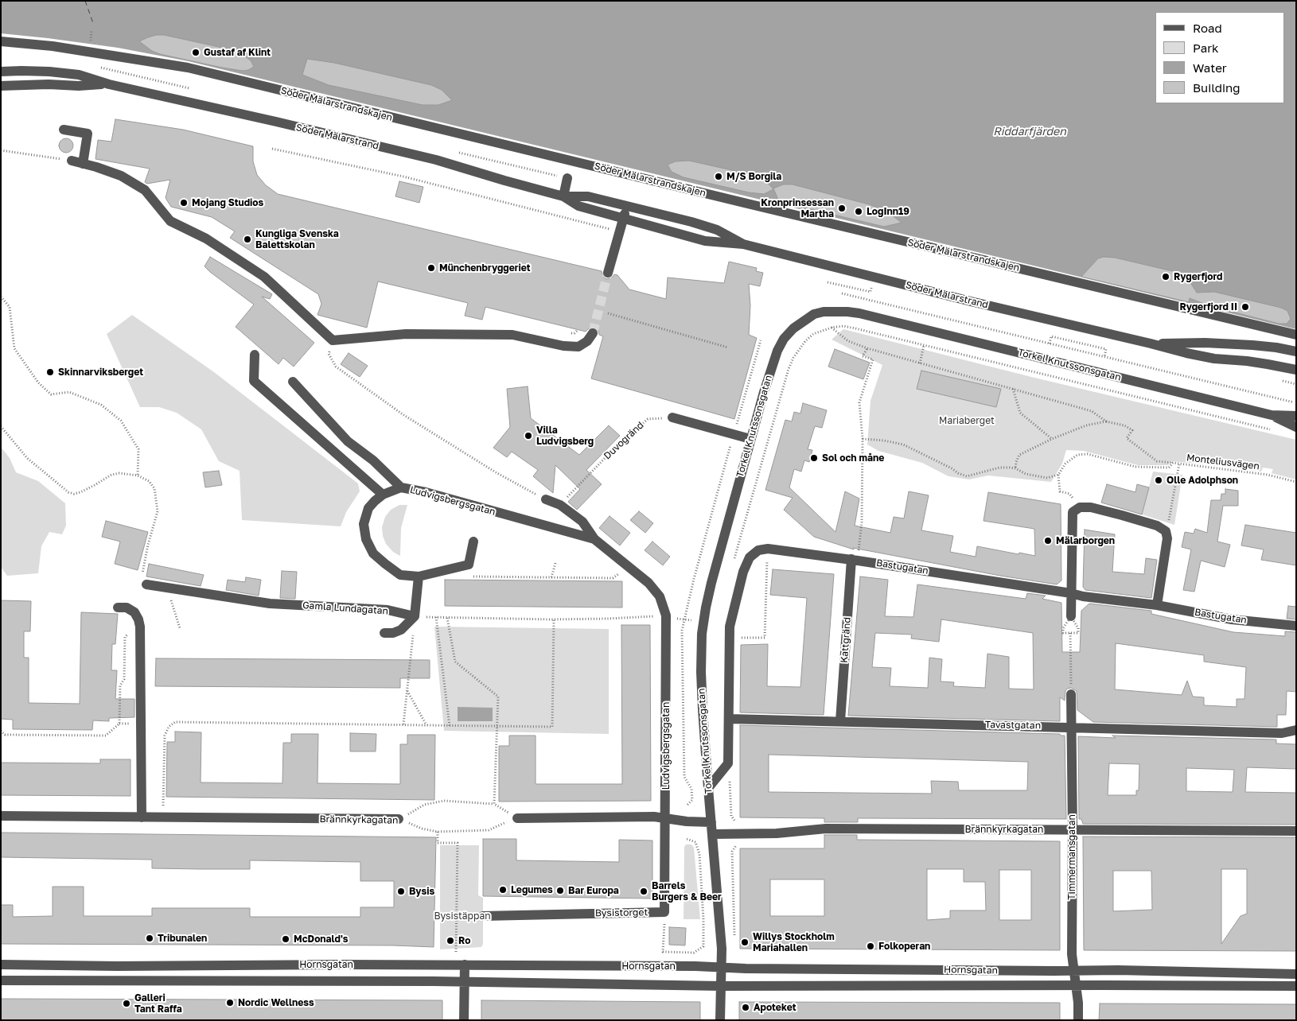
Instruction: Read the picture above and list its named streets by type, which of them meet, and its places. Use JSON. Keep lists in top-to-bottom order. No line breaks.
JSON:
{"streets":{"street":["Söder Mälarstrandskajen","Söder Mälarstrand","Torkel Knutssonsgatan","Ludvigsbergsgatan","Bastugatan","Gamla Lundagatan","Kattgränd","Tavastgatan","Brännkyrkagatan","Timmermansgatan","Bysistorget","Hornsgatan"],"path":["Duvogränd","Monteliusvägen"]},"crossings":[["Torkel Knutssonsgatan","Brännkyrkagatan"],["Torkel Knutssonsgatan","Hornsgatan"],["Duvogränd","Ludvigsbergsgatan"],["Bastugatan","Kattgränd"],["Kattgränd","Tavastgatan"],["Tavastgatan","Timmermansgatan"],["Brännkyrkagatan","Timmermansgatan"],["Timmermansgatan","Hornsgatan"]],"water":["Riddarfjärden"],"parks":["Mariaberget","Bysistäppan"],"places":["Gustaf af Klint","M/S Borgila","Mojang Studios","Kronprinsessan Martha","LogInn19","Kungliga Svenska Balettskolan","Münchenbryggeriet","Rygerfjord","Rygerfjord II","Skinnarviksberget","Villa Ludvigsberg","Sol och måne","Olle Adolphson","Mälarborgen","Legumes","Bar Europa","Bysis","Barrels Burgers & Beer","Tribunalen","McDonald's","Ro","Willys Stockholm Mariahallen","Folkoperan","Nordic Wellness","Galleri Tant Raffa","Apoteket"],"legend":["Road","Park","Water","Building"]}
